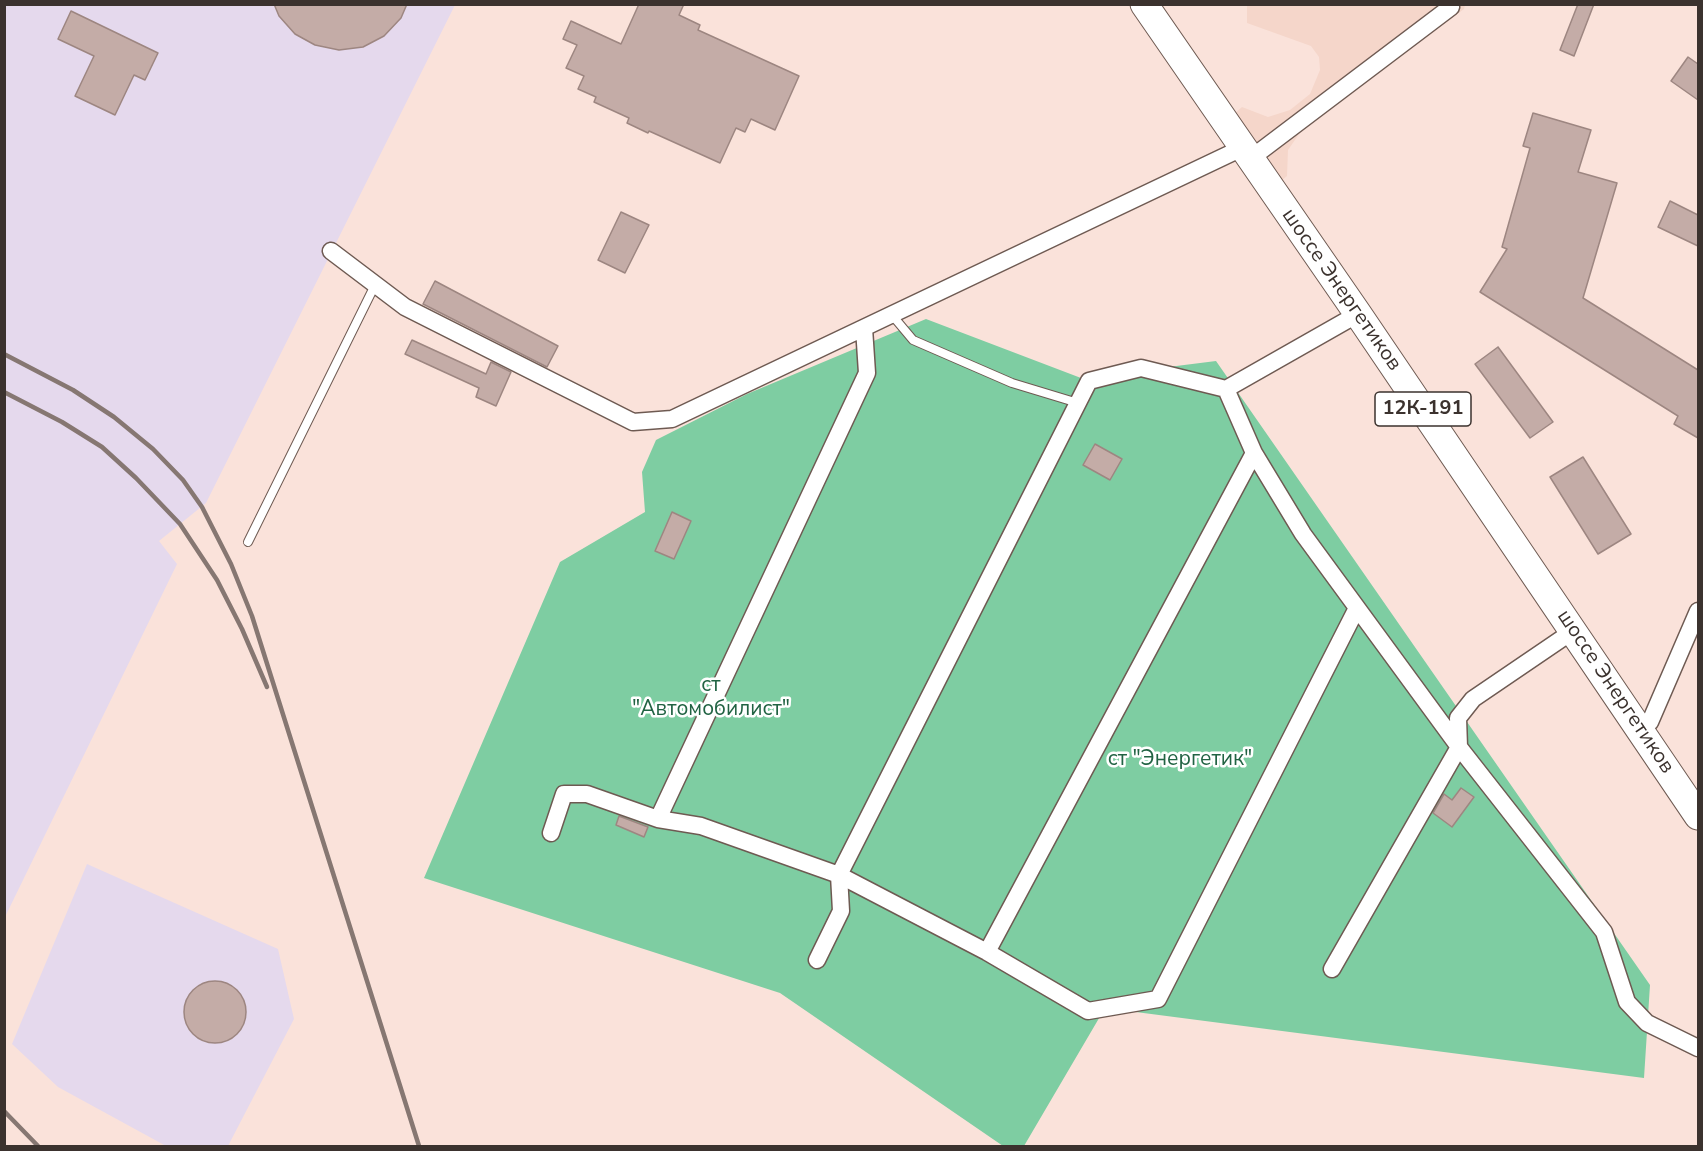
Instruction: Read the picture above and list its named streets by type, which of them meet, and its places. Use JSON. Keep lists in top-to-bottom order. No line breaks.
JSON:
{"streets":{"main road":["шоссе Энергетиков","12К-191"]},"parks":["ст \"Автомобилист\"","ст \"Энергетик\""]}
